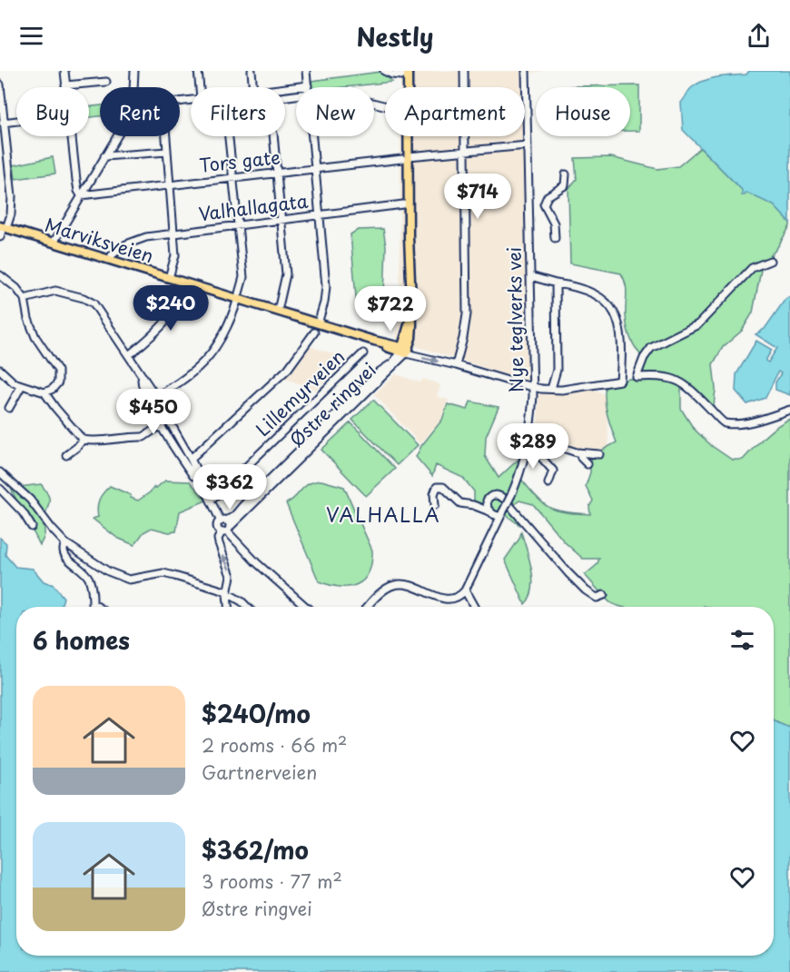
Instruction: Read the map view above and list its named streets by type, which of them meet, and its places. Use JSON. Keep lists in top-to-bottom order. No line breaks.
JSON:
{"streets":{"main road":["Marviksveien","Østre ringvei"],"street":["Tors gate","Valhallagata","Nye teglverks vei","Lillemyrveien"]},"crossings":[["Tors gate","Nye teglverks vei"],["Tors gate","Østre ringvei"],["Marviksveien","Nye teglverks vei"],["Marviksveien","Østre ringvei"]],"districts":["VALHALLA"],"page":{"header":"Nestly","chip":["Buy","Rent","Filters","New","Apartment","House"],"price":["$714","$240","$722","$450","$289","$362"],"heading":"6 homes","list":[{"name":"$240/mo","note":"2 rooms · 66 m² · Gartnerveien"},{"name":"$362/mo","note":"3 rooms · 77 m² · Østre ringvei"}]}}
